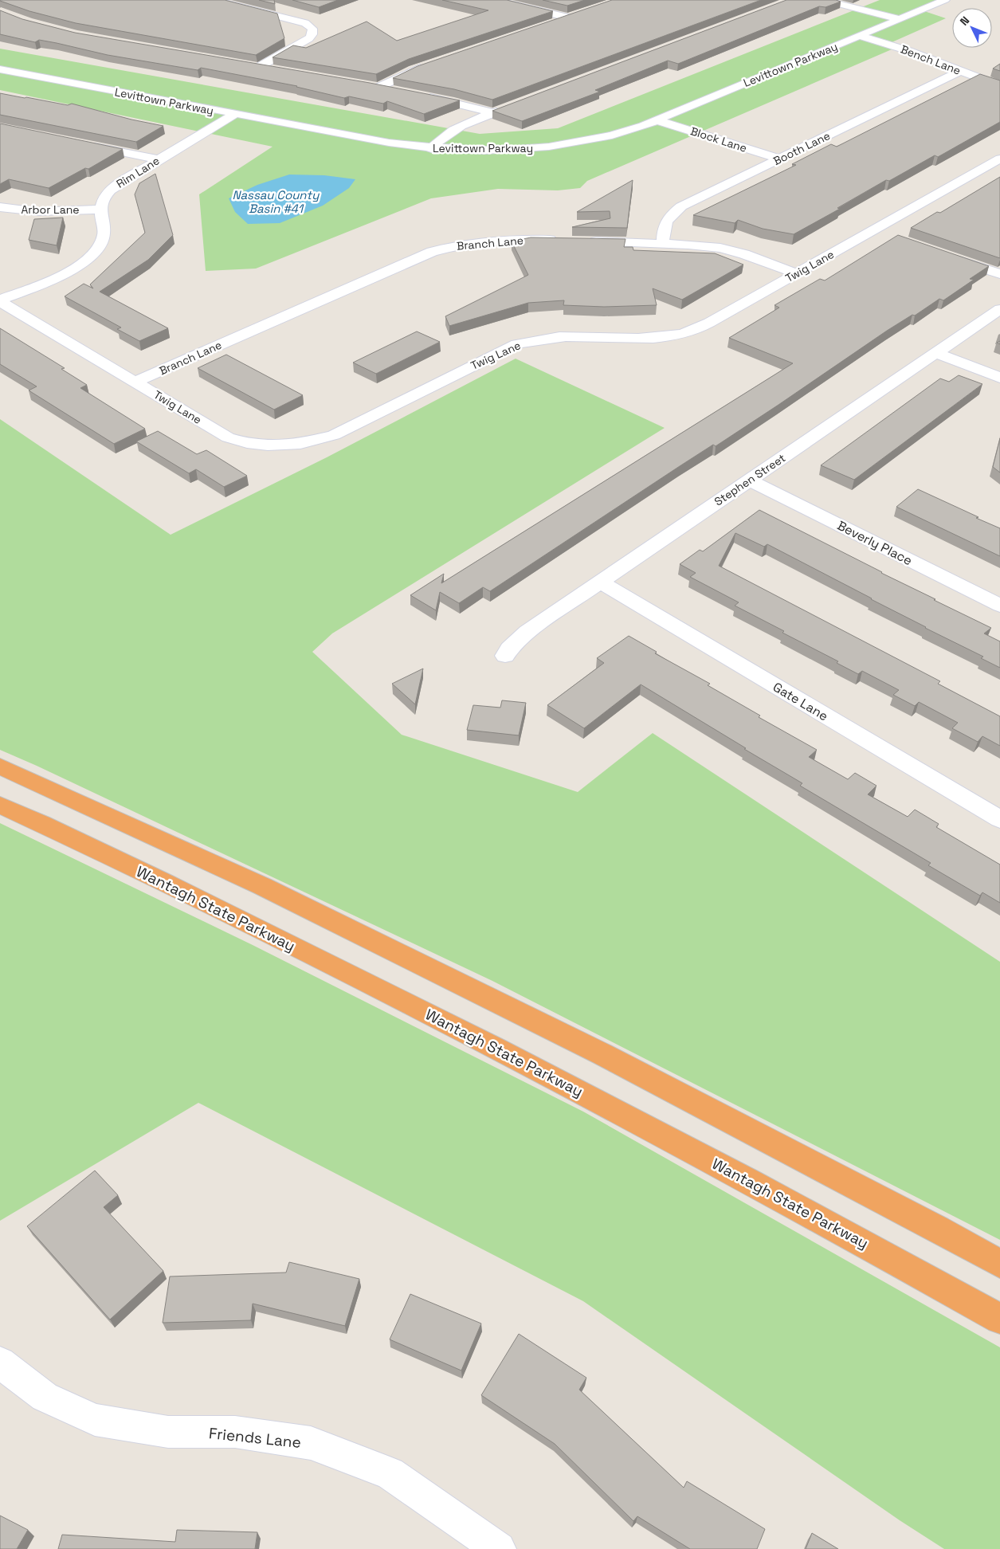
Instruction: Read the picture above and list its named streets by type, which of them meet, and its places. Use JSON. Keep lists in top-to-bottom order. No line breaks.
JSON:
{"streets":{"highway":["Wantagh State Parkway"],"street":["Bench Lane","Levittown Parkway","Block Lane","Booth Lane","Rim Lane","Arbor Lane","Branch Lane","Twig Lane","Stephen Street","Beverly Place","Gate Lane","Friends Lane"]},"crossings":[["Bench Lane","Levittown Parkway"],["Bench Lane","Booth Lane"],["Levittown Parkway","Block Lane"],["Levittown Parkway","Rim Lane"],["Block Lane","Booth Lane"],["Rim Lane","Arbor Lane"],["Branch Lane","Twig Lane"],["Stephen Street","Beverly Place"],["Stephen Street","Gate Lane"]],"water":["Nassau County Basin #41"],"north":"top left"}
